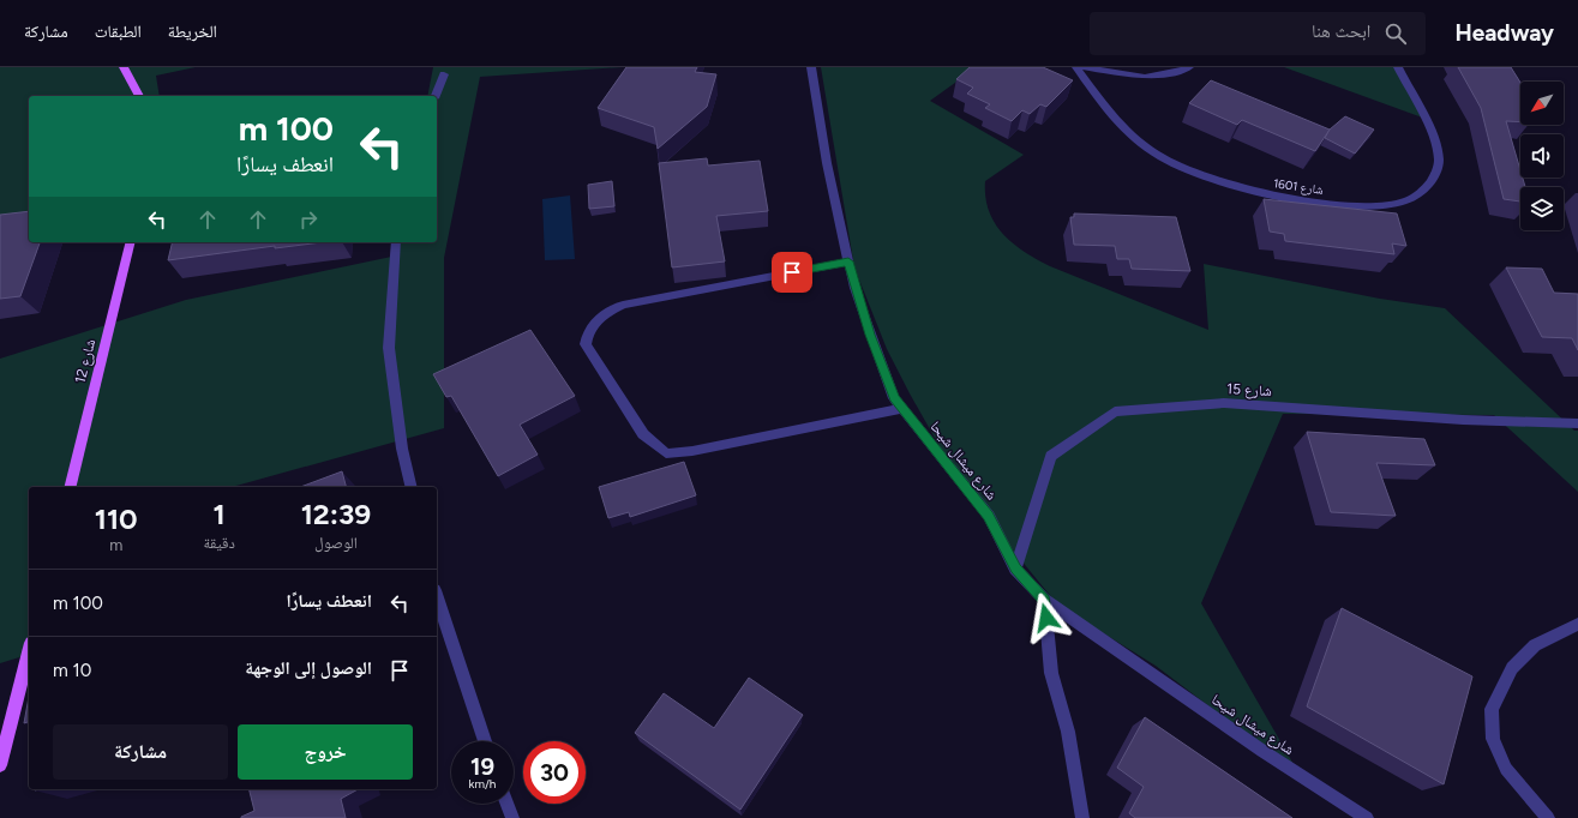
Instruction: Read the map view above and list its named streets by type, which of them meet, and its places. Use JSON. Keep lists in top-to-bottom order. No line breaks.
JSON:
{"streets":{"main road":["شارع 12"],"street":["شارع 1601","شارع 15","شارع ميشال شيحا"]},"crossings":[["شارع 15","شارع ميشال شيحا"]],"north":"bottom left","page":{"header":"Headway","search":"ابحث هنا","nav":["الخريطة","الطبقات","مشاركة"],"turn":["100 m","انعطف يسارًا"],"eta":["12:39","الوصول","1","دقيقة","110","m"],"list":[{"name":"انعطف يسارًا","value":"100 m"},{"name":"الوصول إلى الوجهة","value":"10 m"}],"buttons":["خروج","مشاركة"],"speed":"19 km/h","limit":"30"}}
